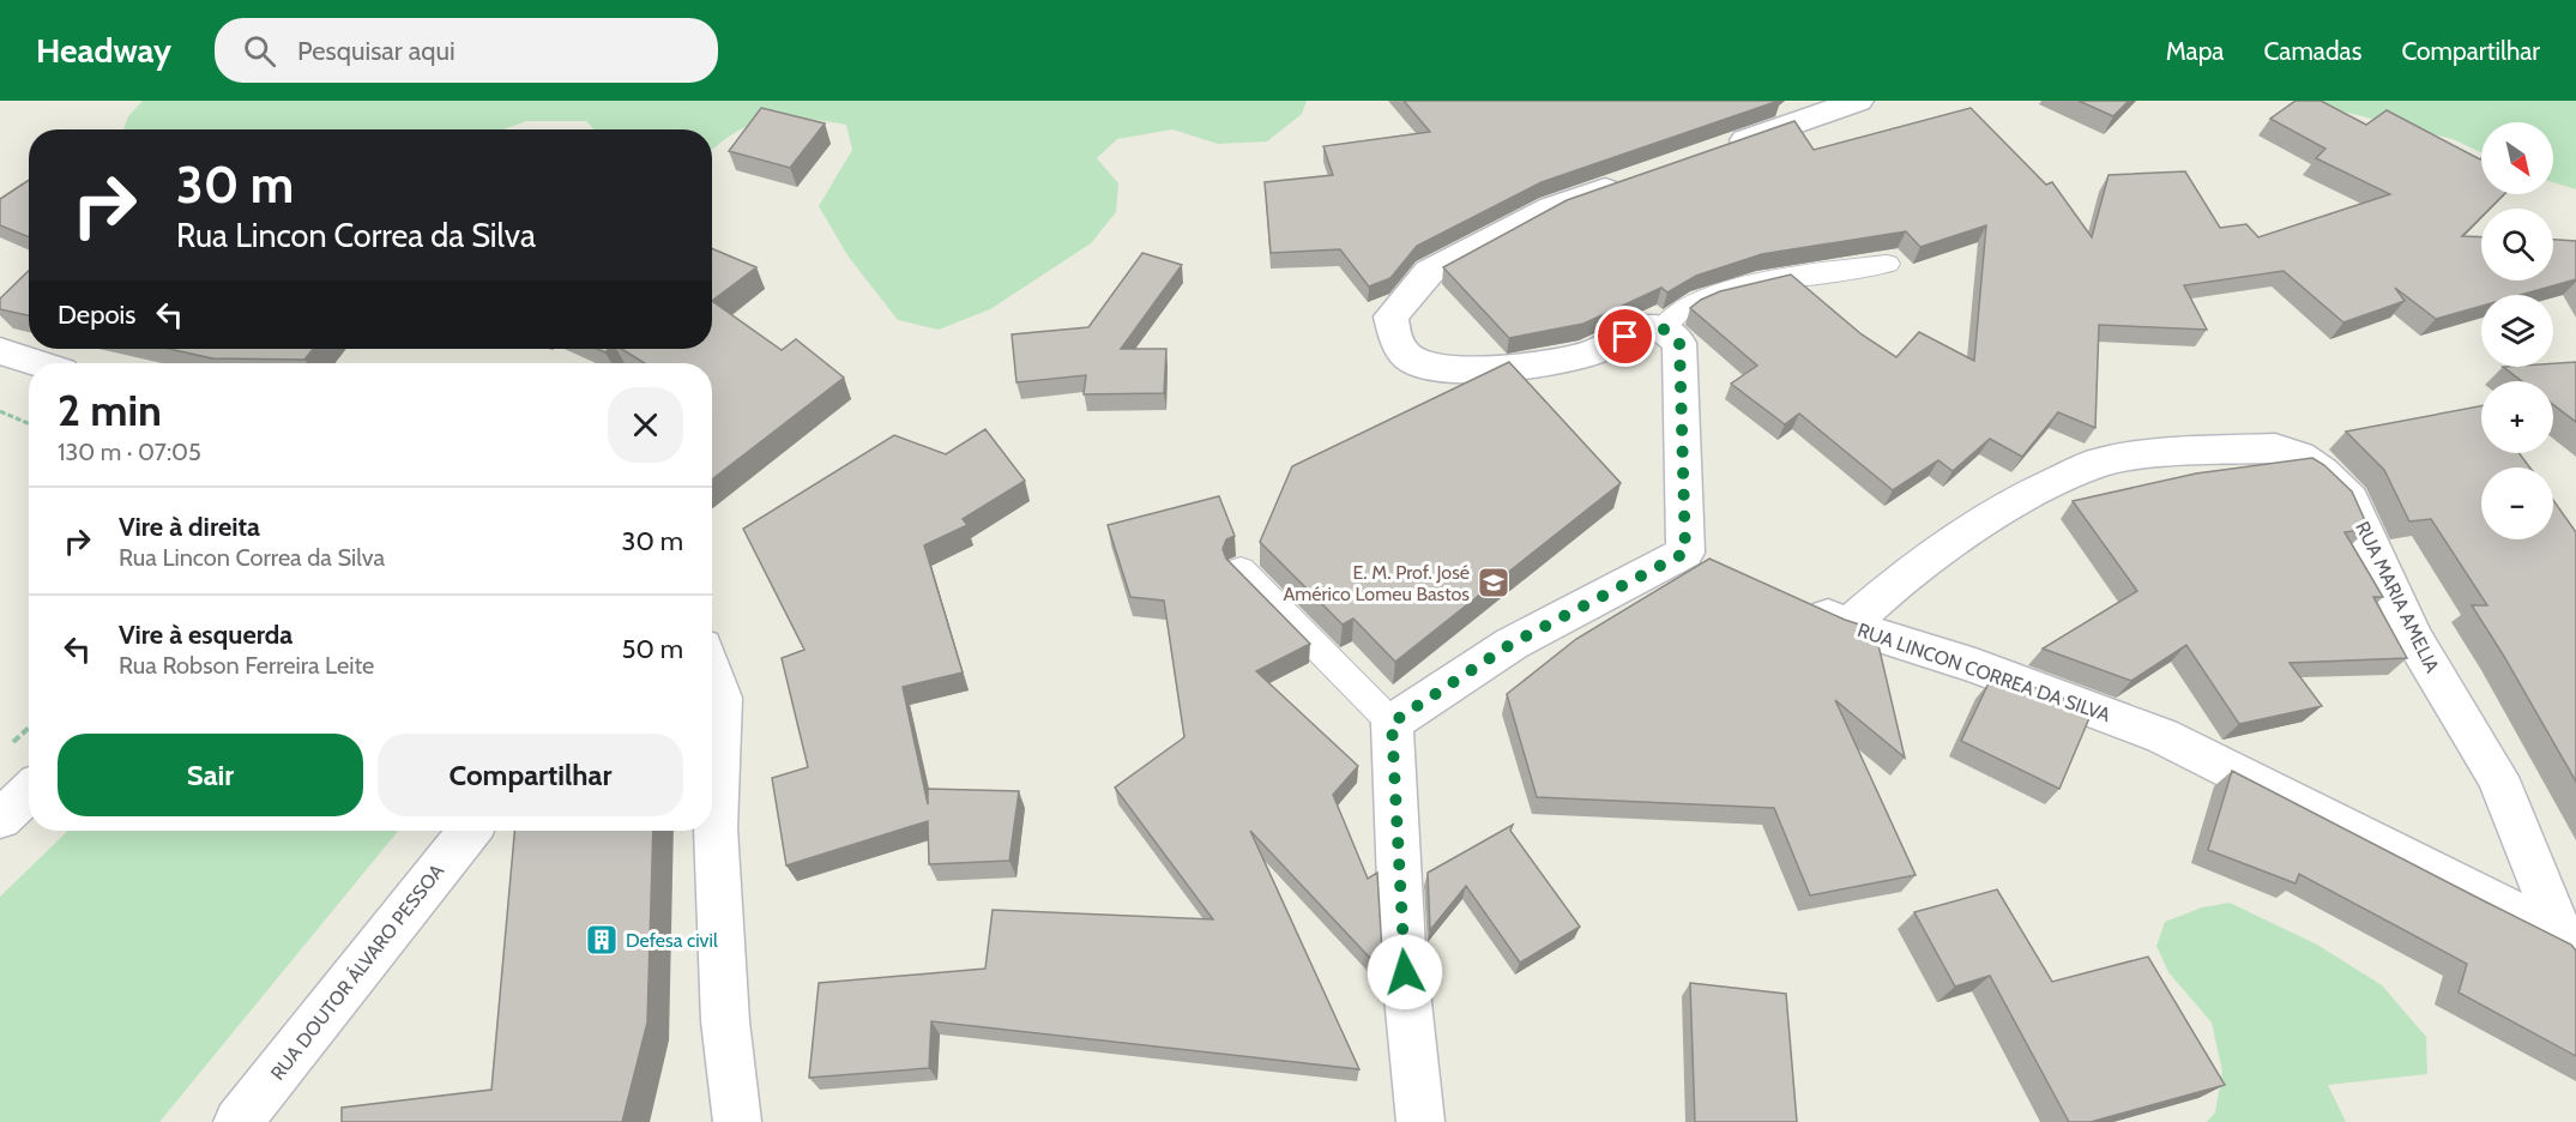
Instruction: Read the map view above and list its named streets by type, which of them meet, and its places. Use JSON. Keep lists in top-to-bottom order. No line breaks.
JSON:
{"streets":{"street":["RUA MARIA AMELIA","RUA LINCON CORREA DA SILVA","RUA DOUTOR ÁLVARO PESSOA"]},"crossings":[["RUA MARIA AMELIA","RUA LINCON CORREA DA SILVA"]],"places":{"school or university":["E. M. Prof. José Américo Lomeu Bastos"],"building":["Defesa civil"]},"north":"bottom right","page":{"header":"Headway","search":"Pesquisar aqui","nav":["Mapa","Camadas","Compartilhar"],"map_buttons":["+","−"],"turn":["30 m","Rua Lincon Correa da Silva"],"then":"Depois","heading":["2 min","130 m · 07:05"],"list":[{"name":"Vire à direita","note":"Rua Lincon Correa da Silva","value":"30 m"},{"name":"Vire à esquerda","note":"Rua Robson Ferreira Leite","value":"50 m"}],"buttons":["Sair","Compartilhar"]}}
